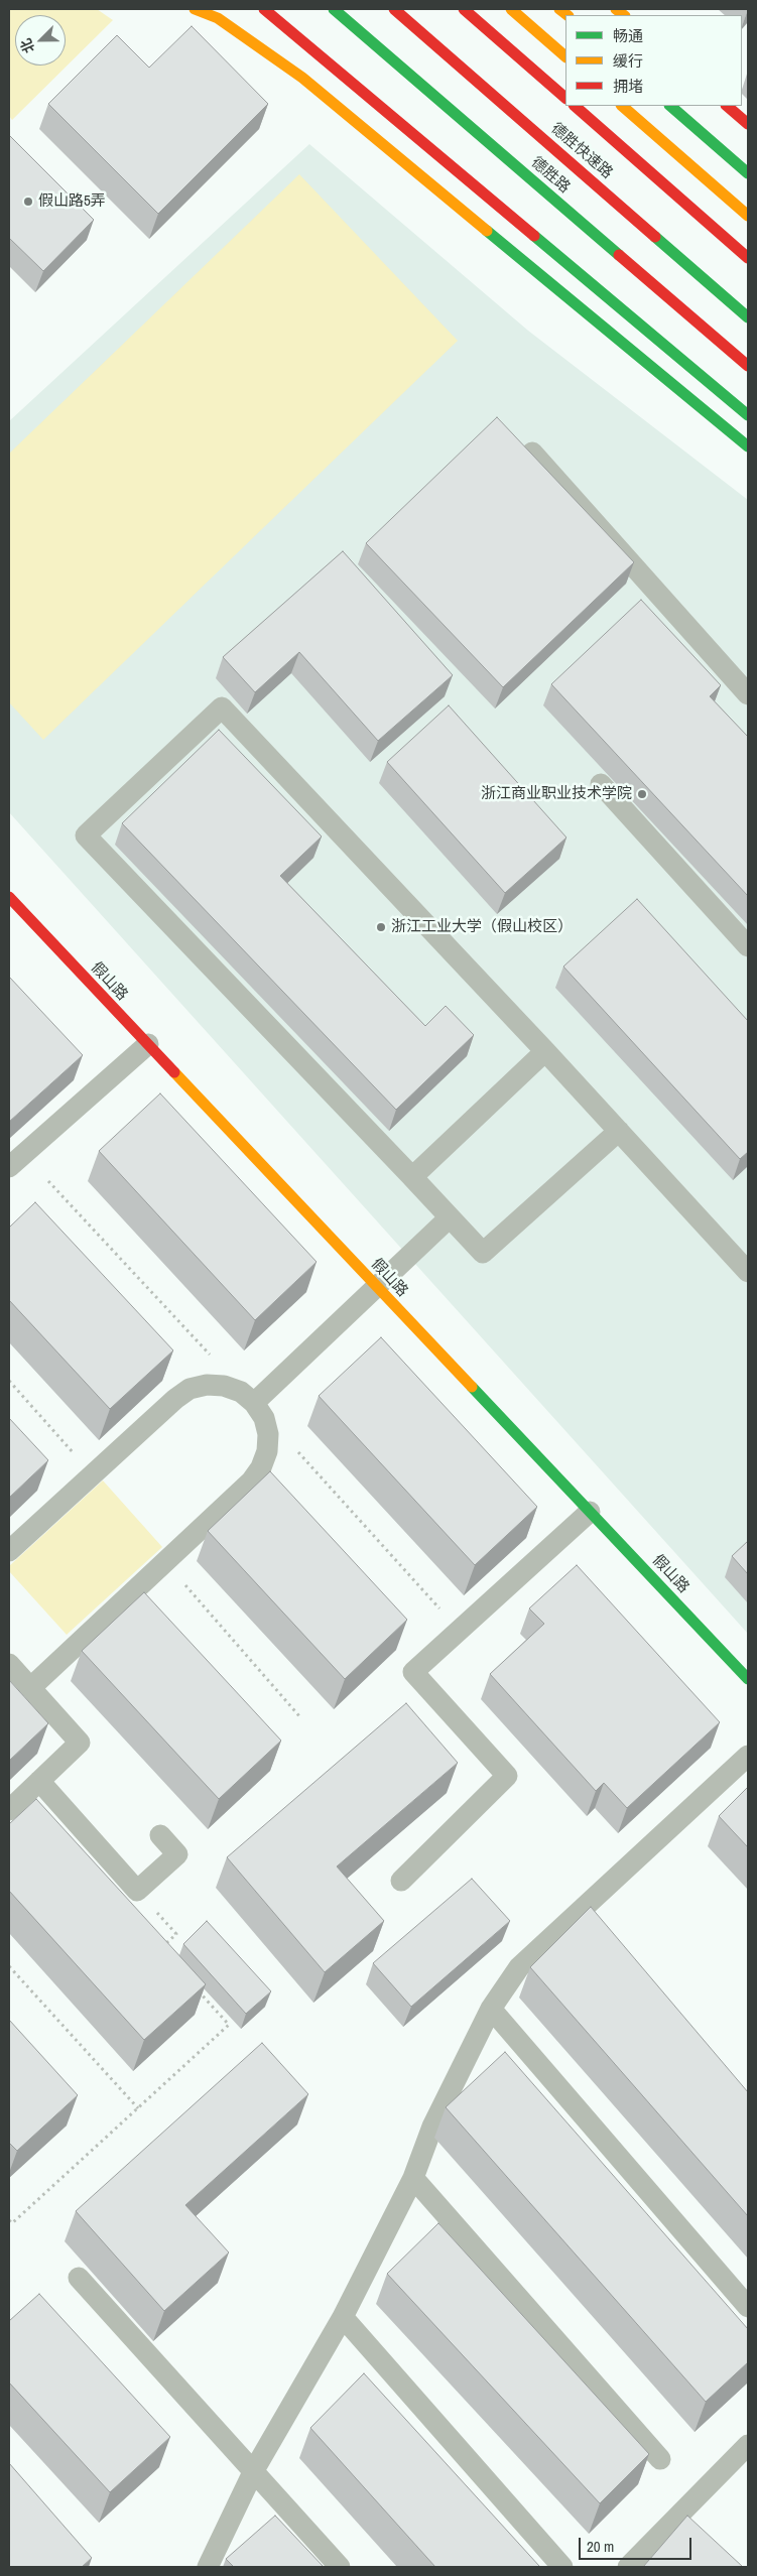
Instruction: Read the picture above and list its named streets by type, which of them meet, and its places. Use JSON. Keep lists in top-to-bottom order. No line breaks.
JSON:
{"streets":{"main road":["德胜快速路","德胜路","假山路"]},"places":["假山路5弄","浙江商业职业技术学院","浙江工业大学（假山校区）"],"legend":["畅通","缓行","拥堵"],"scale_bar":"20 m","north":"bottom left"}
